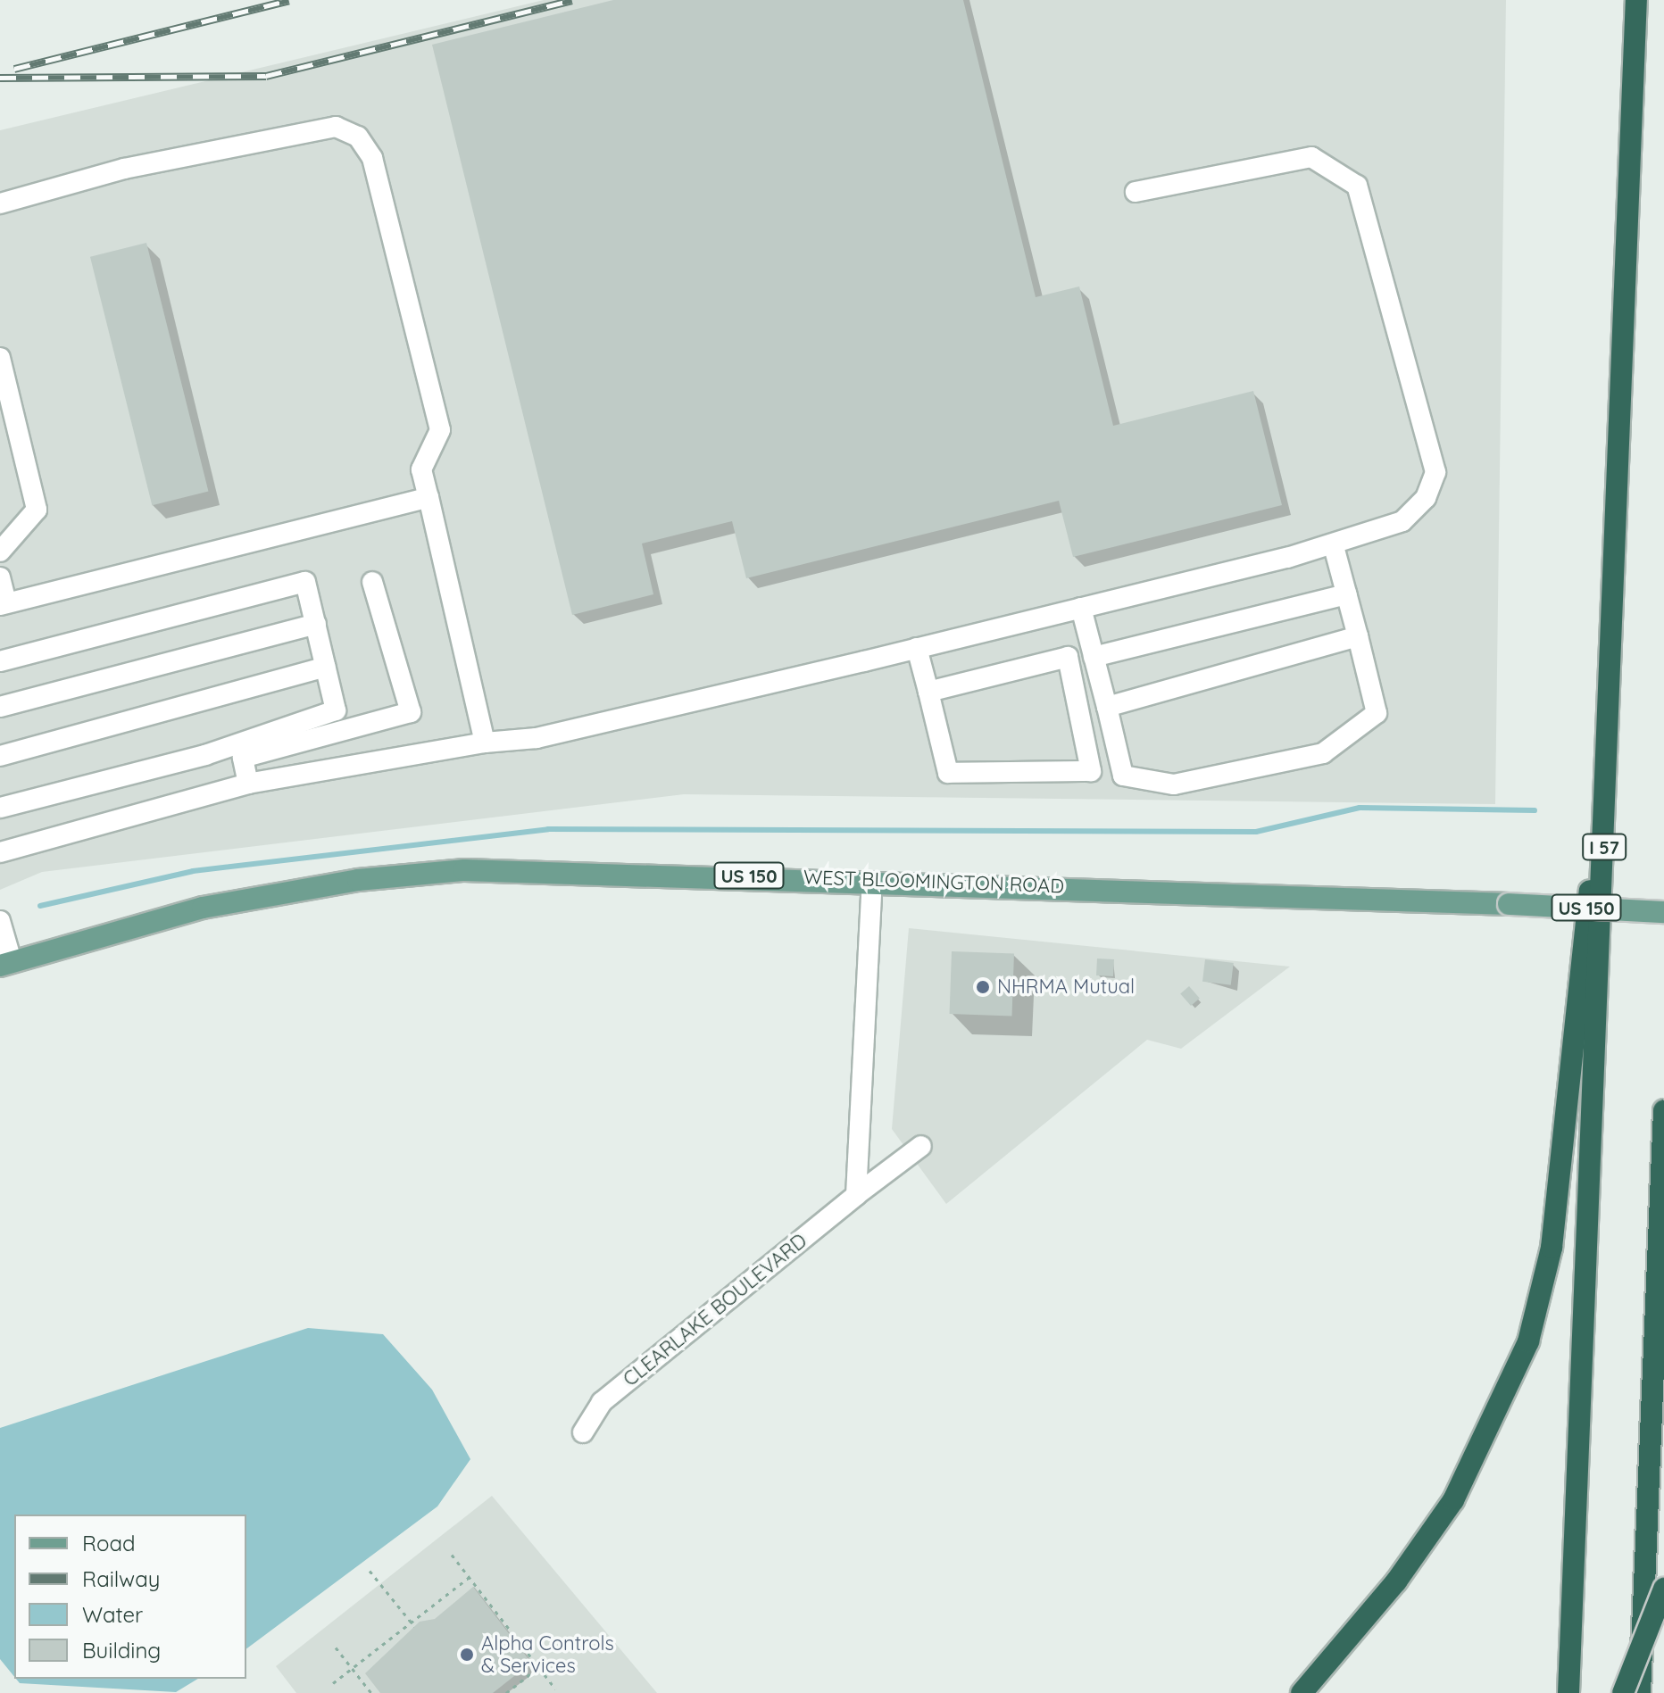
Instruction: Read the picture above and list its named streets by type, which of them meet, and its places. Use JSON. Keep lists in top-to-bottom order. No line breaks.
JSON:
{"streets":{"highway":["I 57"],"main road":["US 150","WEST BLOOMINGTON ROAD"],"street":["CLEARLAKE BOULEVARD"]},"places":["NHRMA Mutual","Alpha Controls & Services"],"legend":["Road","Railway","Water","Building"]}
